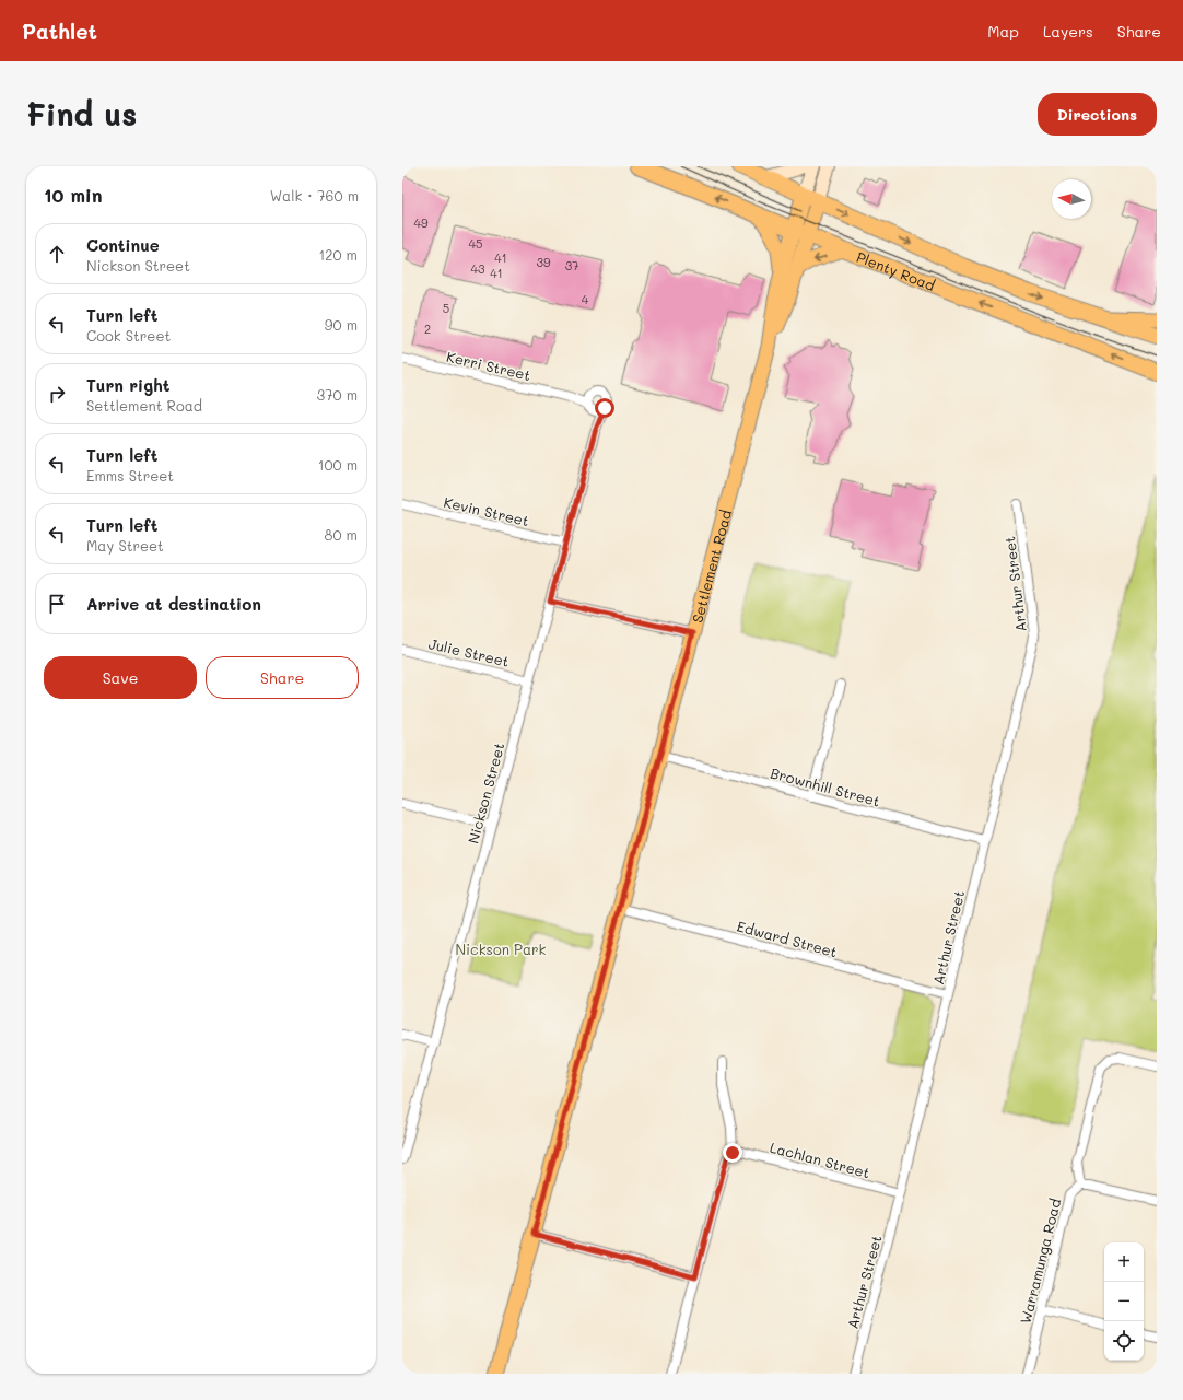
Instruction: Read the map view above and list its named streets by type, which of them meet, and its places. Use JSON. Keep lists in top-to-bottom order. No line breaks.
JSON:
{"streets":{"highway":["Plenty Road"],"main road":["Settlement Road"],"street":["Kerri Street","Kevin Street","Arthur Street","Julie Street","Brownhill Street","Nickson Street","Edward Street","Lachlan Street","Warramunga Road"]},"crossings":[["Plenty Road","Settlement Road"],["Kerri Street","Nickson Street"],["Kevin Street","Nickson Street"],["Settlement Road","Brownhill Street"],["Settlement Road","Edward Street"],["Arthur Street","Brownhill Street"],["Arthur Street","Edward Street"],["Arthur Street","Lachlan Street"],["Julie Street","Nickson Street"]],"parks":["Nickson Park"],"house_numbers":["49","45","41","39","37","43","41","4","5","2"],"north":"left","page":{"header":"Pathlet","nav":["Map","Layers","Share"],"buttons":["Directions",["Save","Share"]],"title":"Find us","heading":["10 min","Walk · 760 m"],"list":[["Continue","Nickson Street","120 m"],["Turn left","Cook Street","90 m"],["Turn right","Settlement Road","370 m"],["Turn left","Emms Street","100 m"],["Turn left","May Street","80 m"],"Arrive at destination"],"map_buttons":["+","−"]}}
